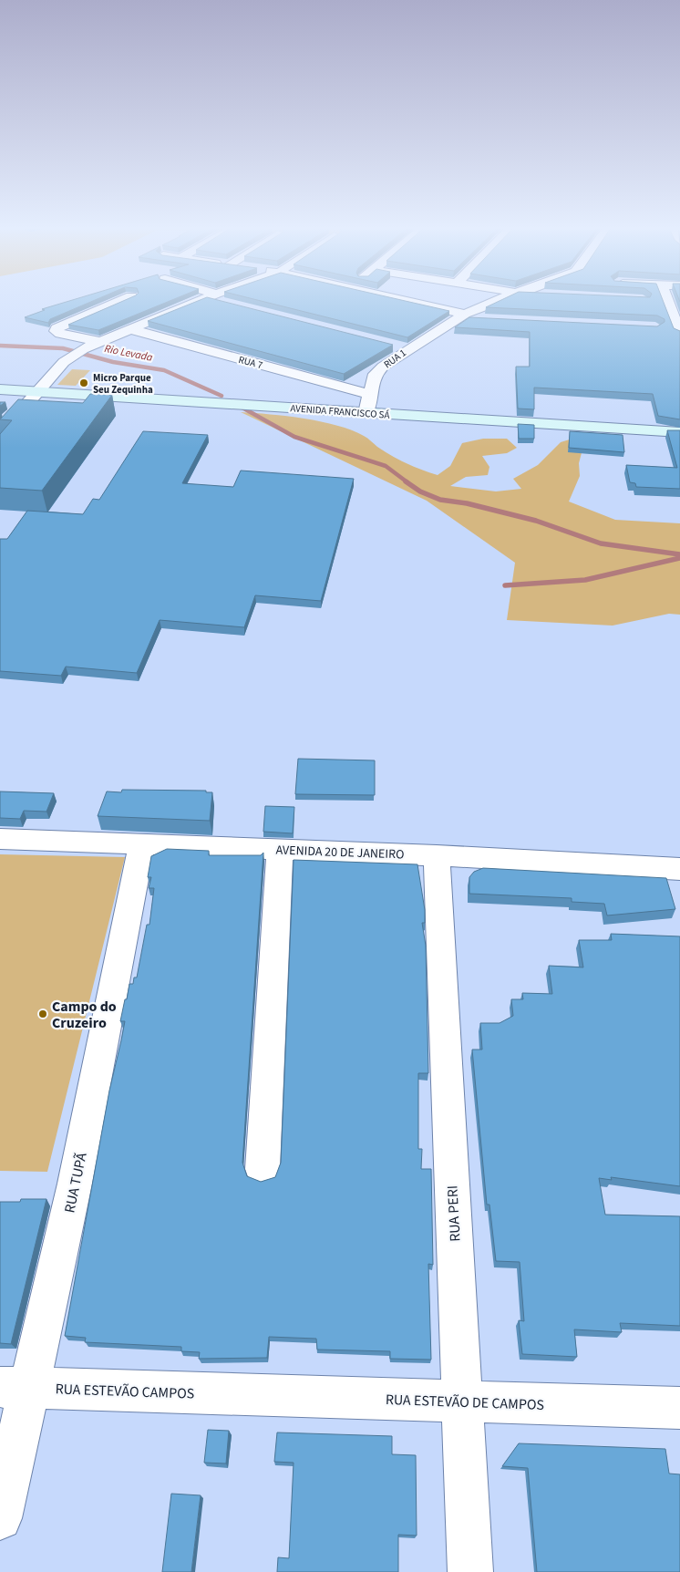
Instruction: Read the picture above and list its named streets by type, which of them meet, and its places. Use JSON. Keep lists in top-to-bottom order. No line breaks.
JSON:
{"streets":{"main road":["AVENIDA FRANCISCO SÁ"],"street":["RUA 1","RUA 7","AVENIDA 20 DE JANEIRO","RUA TUPÃ","RUA PERI","RUA ESTEVÃO CAMPOS","RUA ESTEVÃO DE CAMPOS"]},"crossings":[["RUA 1","RUA 7"],["RUA 1","AVENIDA FRANCISCO SÁ"],["AVENIDA 20 DE JANEIRO","RUA TUPÃ"],["AVENIDA 20 DE JANEIRO","RUA PERI"],["RUA TUPÃ","RUA ESTEVÃO CAMPOS"],["RUA PERI","RUA ESTEVÃO DE CAMPOS"],["RUA ESTEVÃO CAMPOS","RUA ESTEVÃO DE CAMPOS"]],"water":["Rio Levada"],"places":["Micro Parque Seu Zequinha","Campo do Cruzeiro"]}
